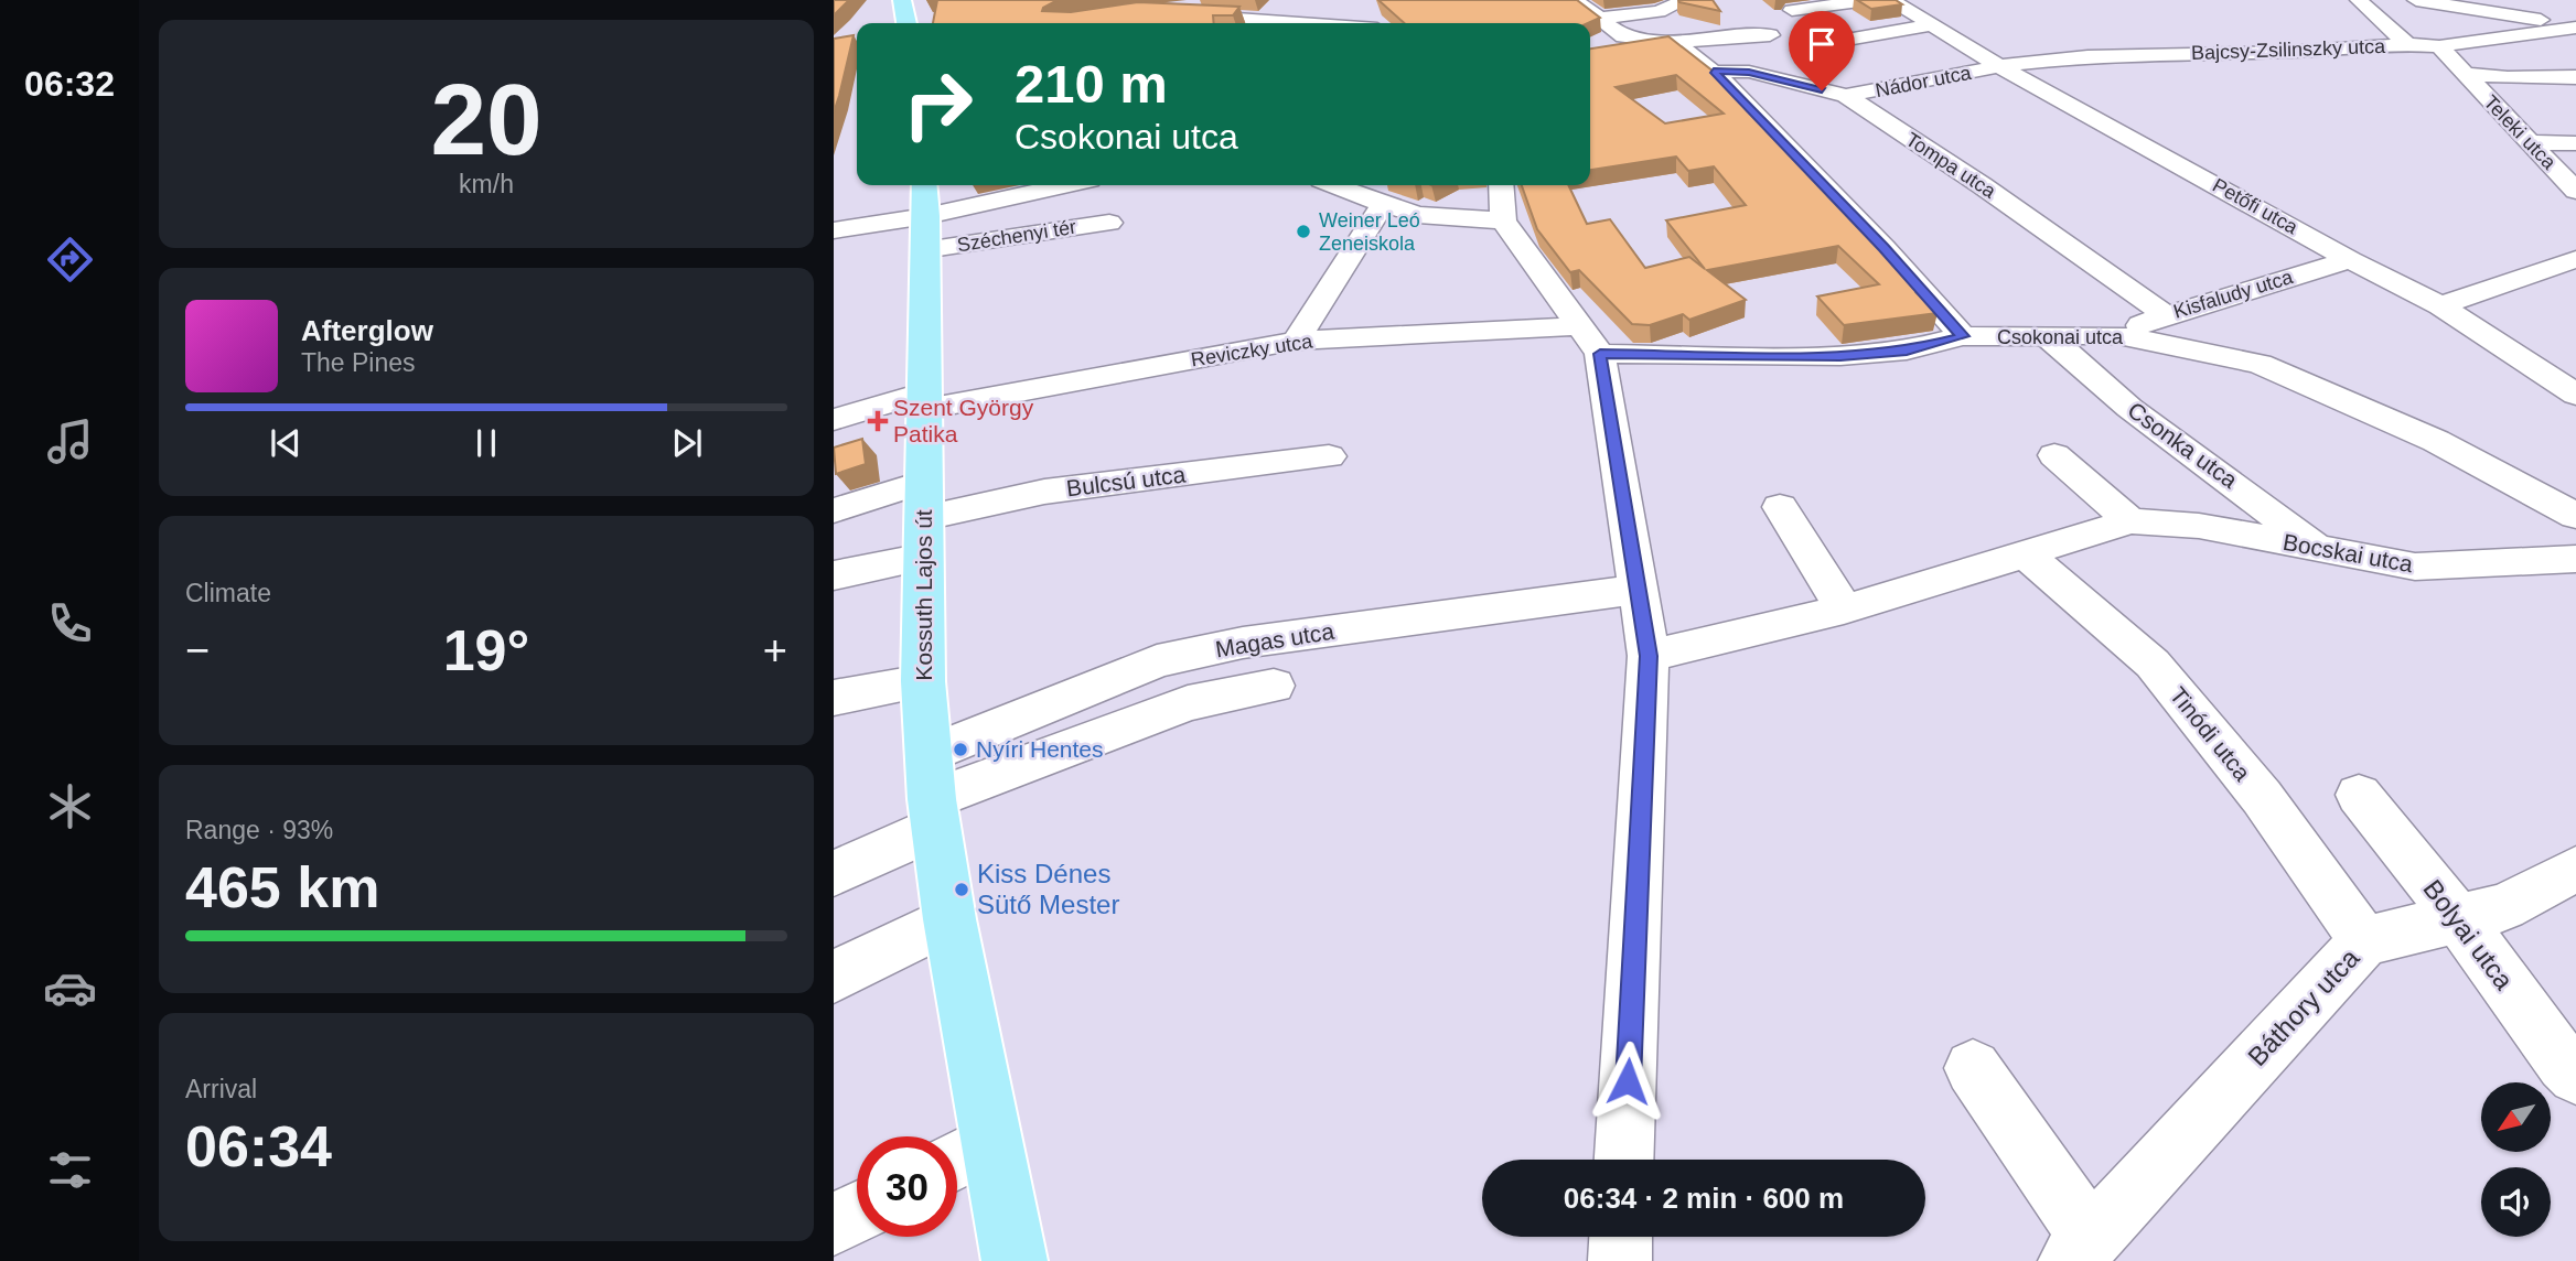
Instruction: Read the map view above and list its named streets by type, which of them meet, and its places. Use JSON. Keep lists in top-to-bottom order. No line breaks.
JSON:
{"streets":{"main road":["Széchenyi tér","Kossuth Lajos út"],"street":["Bajcsy-Zsilinszky utca","Nádor utca","Teleki utca","Tompa utca","Petőfi utca","Kisfaludy utca","Csokonai utca","Reviczky utca","Csonka utca","Bulcsú utca","Bocskai utca","Magas utca","Tinódi utca","Bolyai utca","Báthory utca"]},"crossings":[["Bajcsy-Zsilinszky utca","Nádor utca"],["Bajcsy-Zsilinszky utca","Teleki utca"],["Bajcsy-Zsilinszky utca","Petőfi utca"],["Nádor utca","Tompa utca"],["Nádor utca","Petőfi utca"],["Tompa utca","Kisfaludy utca"],["Petőfi utca","Kisfaludy utca"],["Széchenyi tér","Reviczky utca"],["Széchenyi tér","Kossuth Lajos út"],["Kisfaludy utca","Csokonai utca"],["Csokonai utca","Reviczky utca"],["Csokonai utca","Csonka utca"],["Reviczky utca","Kossuth Lajos út"],["Csonka utca","Bocskai utca"],["Bulcsú utca","Kossuth Lajos út"],["Bocskai utca","Tinódi utca"],["Kossuth Lajos út","Magas utca"],["Tinódi utca","Báthory utca"],["Bolyai utca","Báthory utca"]],"places":{"other":["Weiner Leó Zeneiskola","Nyíri Hentes","Kiss Dénes Sütő Mester"],"health":["Szent György Patika"]},"north":"bottom left","page":{"tabs":"06:32","tile":[["20","km/h"],"Climate",["Range · 93%","465 km"],["Arrival","06:34"]],"turn":["210 m","Csokonai utca"],"song":["Afterglow","The Pines"],"heat":["−","19°","+"],"limit":"30","trip":"06:34 · 2 min · 600 m"}}
